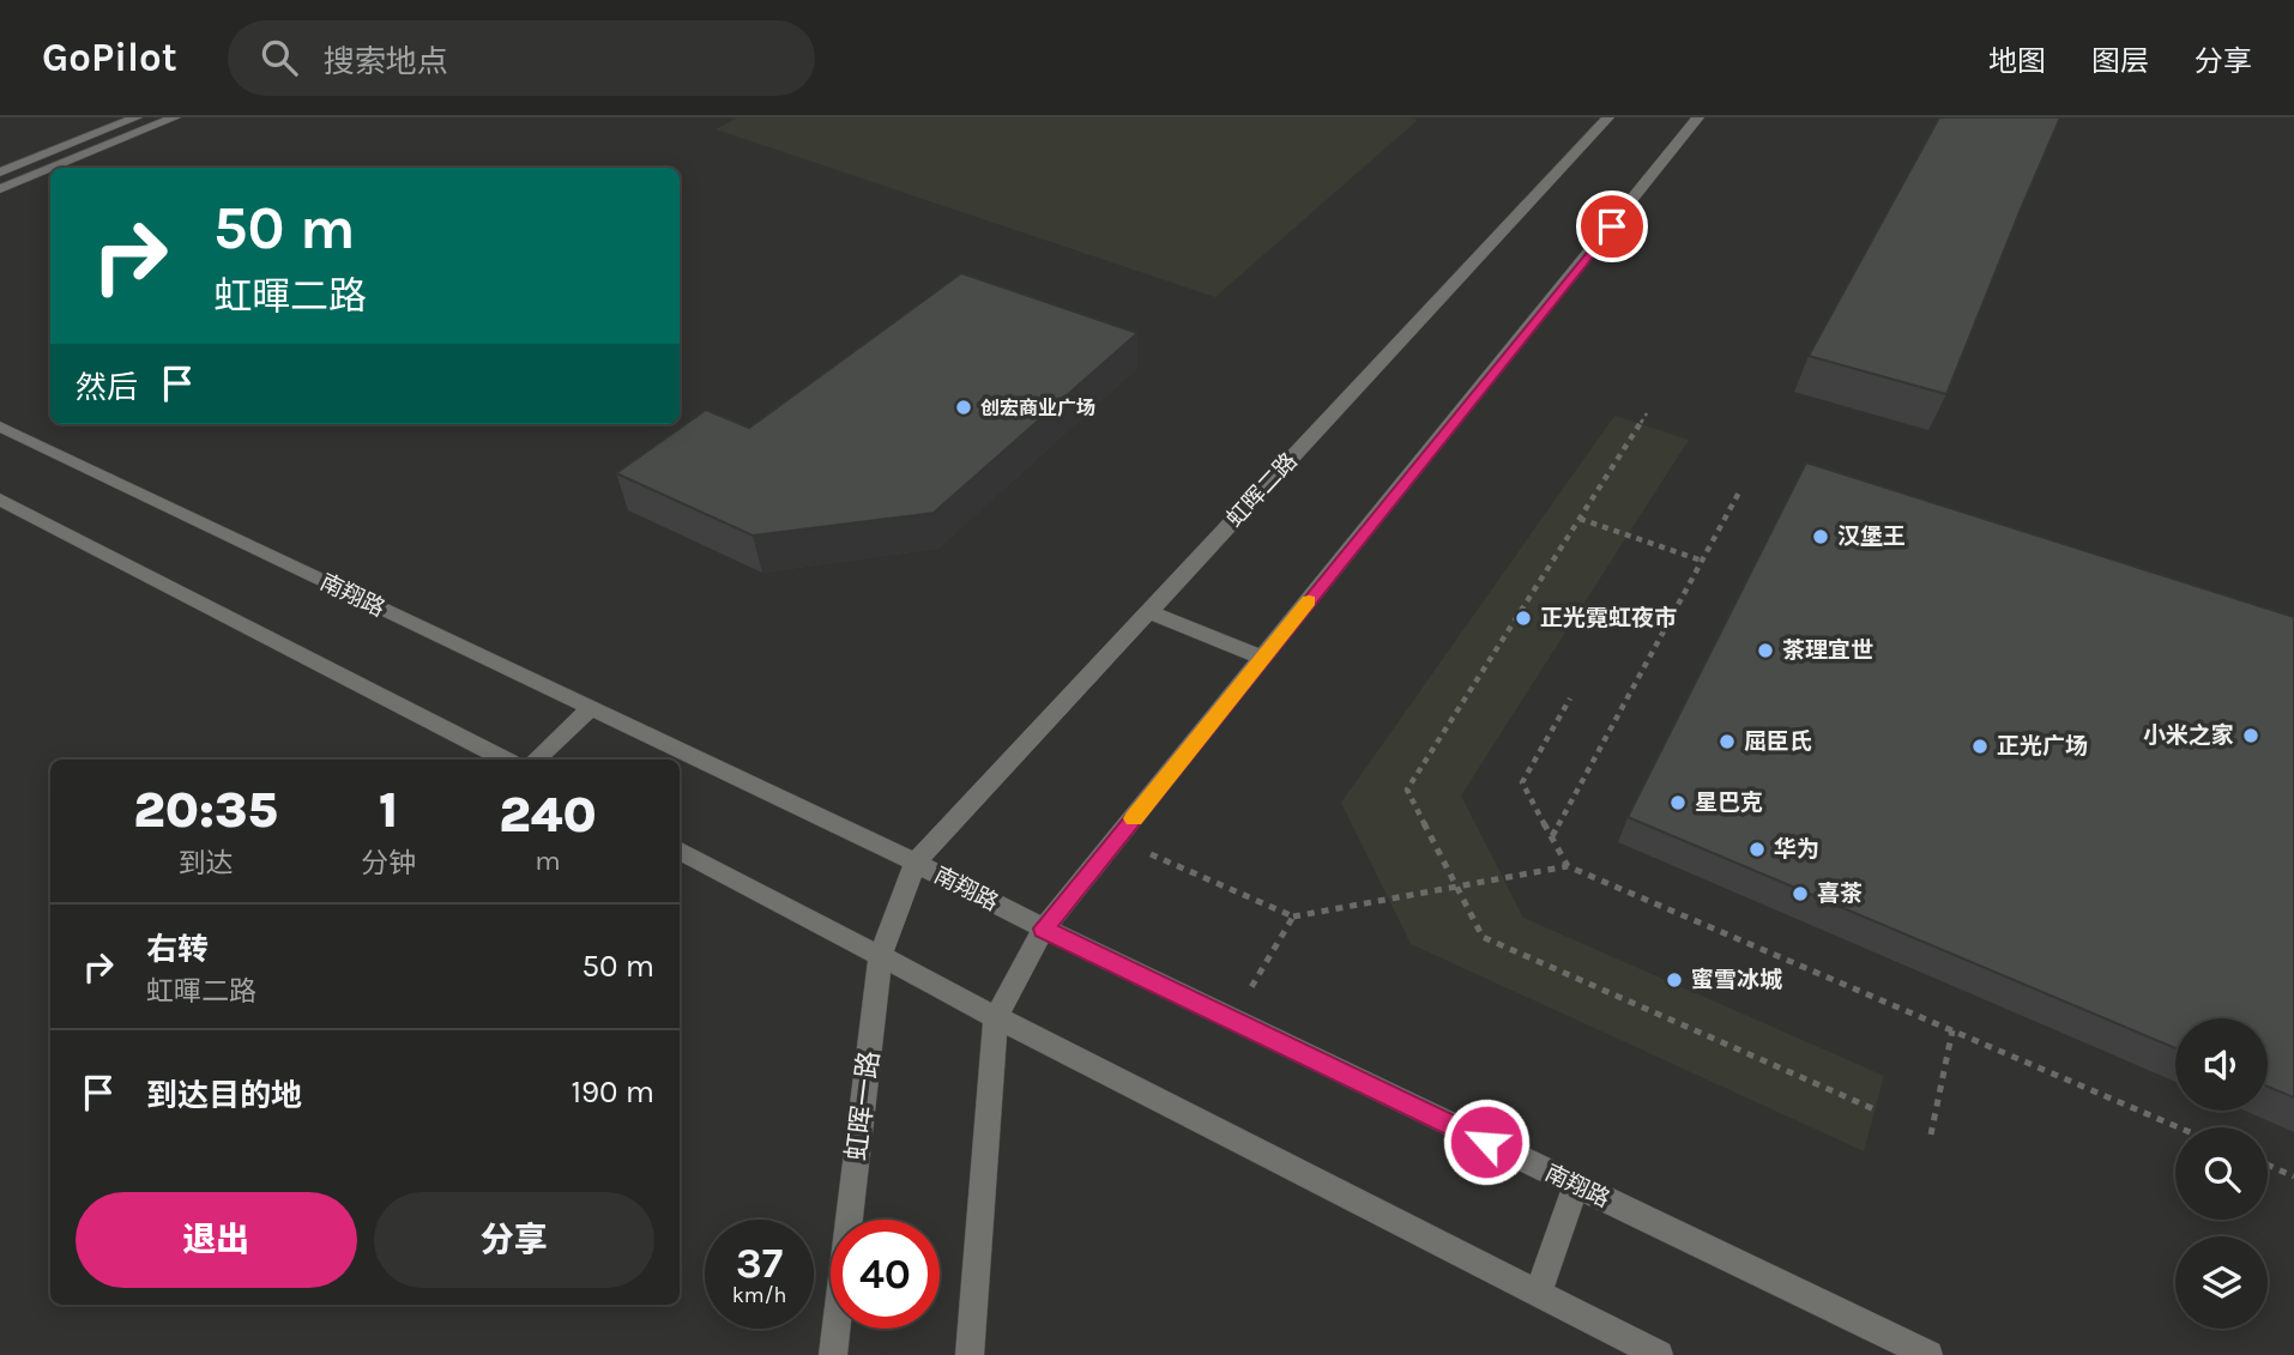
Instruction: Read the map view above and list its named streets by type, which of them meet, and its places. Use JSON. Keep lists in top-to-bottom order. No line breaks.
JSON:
{"streets":{"street":["虹晖二路","南翔路","虹晖一路"]},"crossings":[["虹晖二路","南翔路"],["虹晖二路","虹晖一路"],["南翔路","虹晖一路"]],"places":["创宏商业广场","汉堡王","正光霓虹夜市","茶理宜世","小米之家","屈臣氏","正光广场","星巴克","华为","喜茶","蜜雪冰城"],"page":{"header":"GoPilot","search":"搜索地点","nav":["地图","图层","分享"],"turn":["50 m","虹暉二路"],"then":"然后","eta":["20:35","到达","1","分钟","240","m"],"list":[{"name":"右转","note":"虹暉二路","value":"50 m"},{"name":"到达目的地","value":"190 m"}],"buttons":["退出","分享"],"speed":"37 km/h","limit":"40"}}
